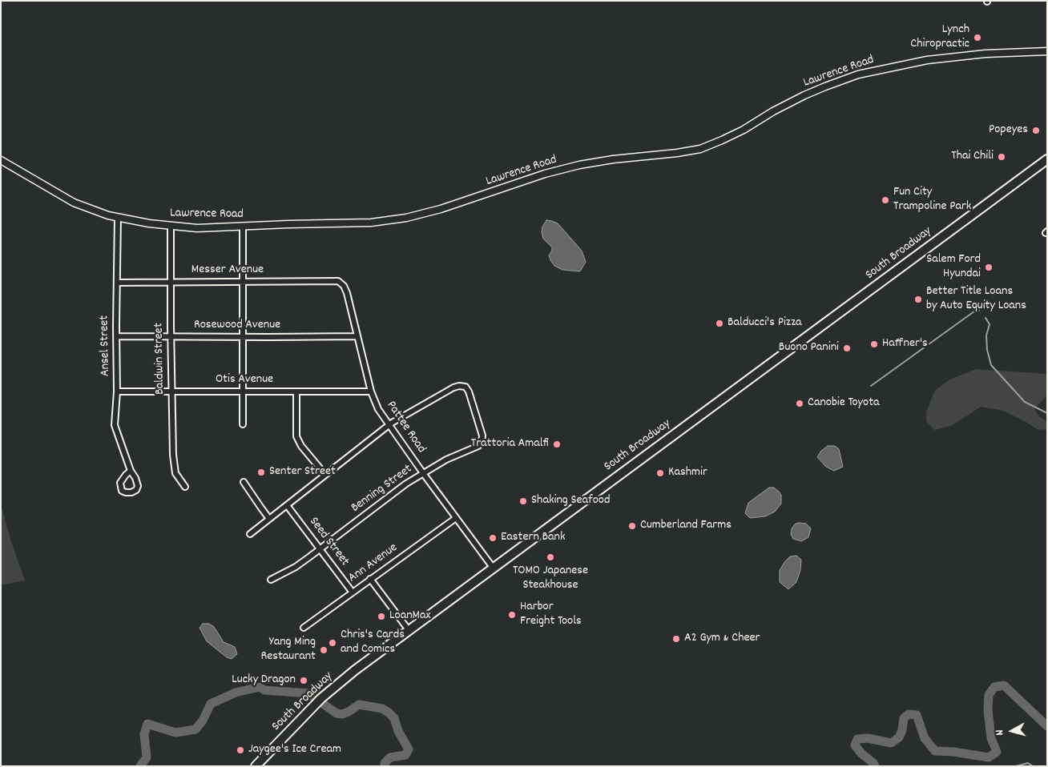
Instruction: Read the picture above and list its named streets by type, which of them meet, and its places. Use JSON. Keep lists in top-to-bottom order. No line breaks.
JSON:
{"streets":{"main road":["South Broadway"],"street":["Lawrence Road","Messer Avenue","Rosewood Avenue","Ansel Street","Baldwin Street","Otis Avenue","Pattee Road","Benning Street","Seed Street","Ann Avenue"]},"crossings":[["Lawrence Road","Ansel Street"],["Lawrence Road","Baldwin Street"],["South Broadway","Pattee Road"],["Messer Avenue","Ansel Street"],["Messer Avenue","Baldwin Street"],["Messer Avenue","Pattee Road"],["Rosewood Avenue","Ansel Street"],["Rosewood Avenue","Baldwin Street"],["Rosewood Avenue","Pattee Road"],["Ansel Street","Otis Avenue"],["Baldwin Street","Otis Avenue"],["Otis Avenue","Pattee Road"],["Pattee Road","Benning Street"],["Pattee Road","Ann Avenue"],["Benning Street","Seed Street"],["Seed Street","Ann Avenue"]],"places":["Lynch Chiropractic","Popeyes","Thai Chili","Fun City Trampoline Park","Salem Ford Hyundai","Better Title Loans by Auto Equity Loans","Balducci's Pizza","Haffner's","Buono Panini","Canobie Toyota","Trattoria Amalfi","Senter Street","Kashmir","Shaking Seafood","Cumberland Farms","Eastern Bank","TOMO Japanese Steakhouse","Harbor Freight Tools","LoanMax","A2 Gym & Cheer","Chris's Cards and Comics","Yang Ming Restaurant","Lucky Dragon","Jaygee's Ice Cream"],"north":"left"}
